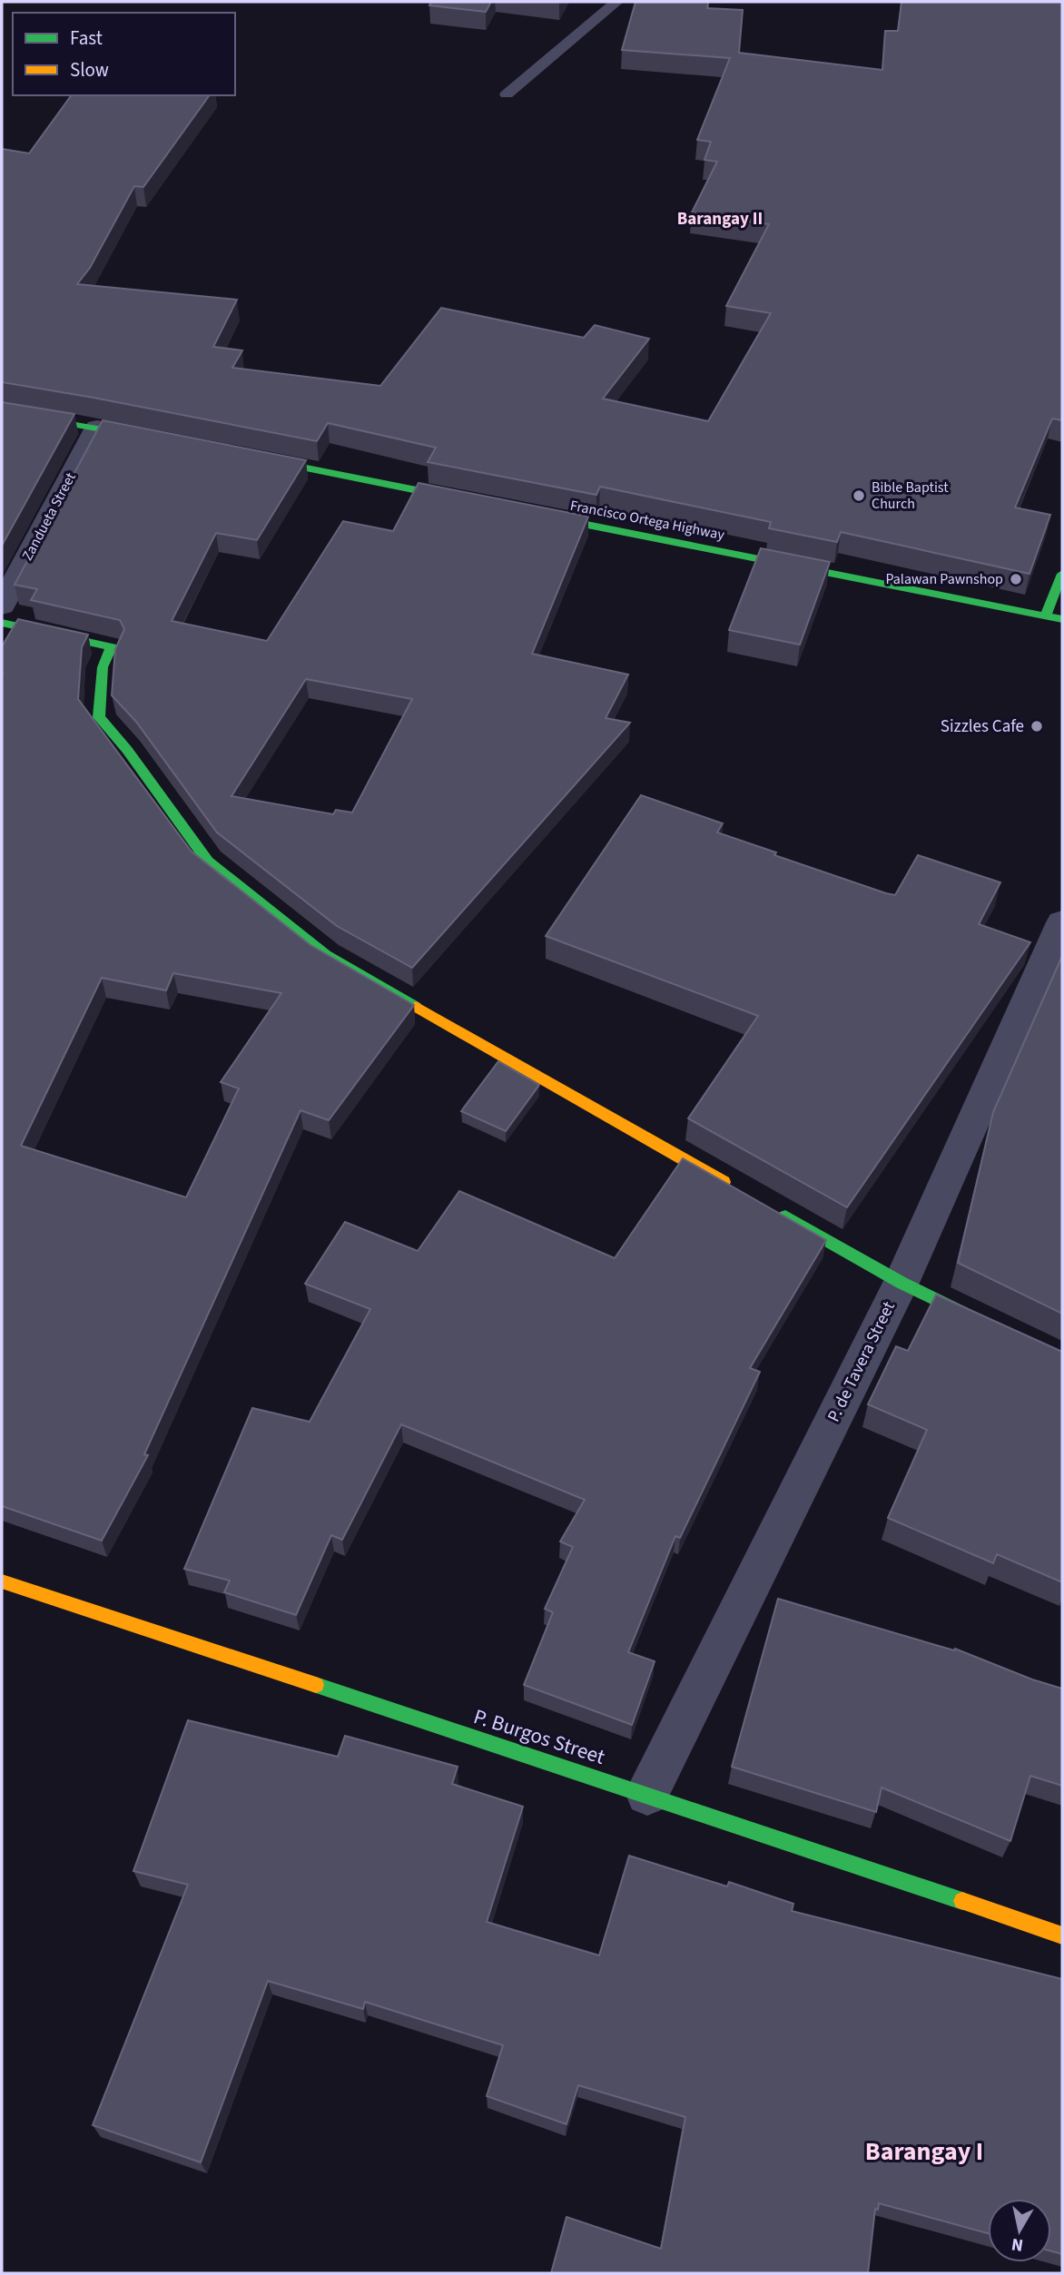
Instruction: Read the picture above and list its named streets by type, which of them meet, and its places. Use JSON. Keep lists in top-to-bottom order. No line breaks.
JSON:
{"streets":{"street":["Zandueta Street","Francisco Ortega Highway","P. de Tavera Street","P. Burgos Street"]},"crossings":[["P. de Tavera Street","P. Burgos Street"]],"districts":["Barangay II","Barangay I"],"places":["Bible Baptist Church","Palawan Pawnshop","Sizzles Cafe"],"legend":["Fast","Slow"],"north":"bottom"}
